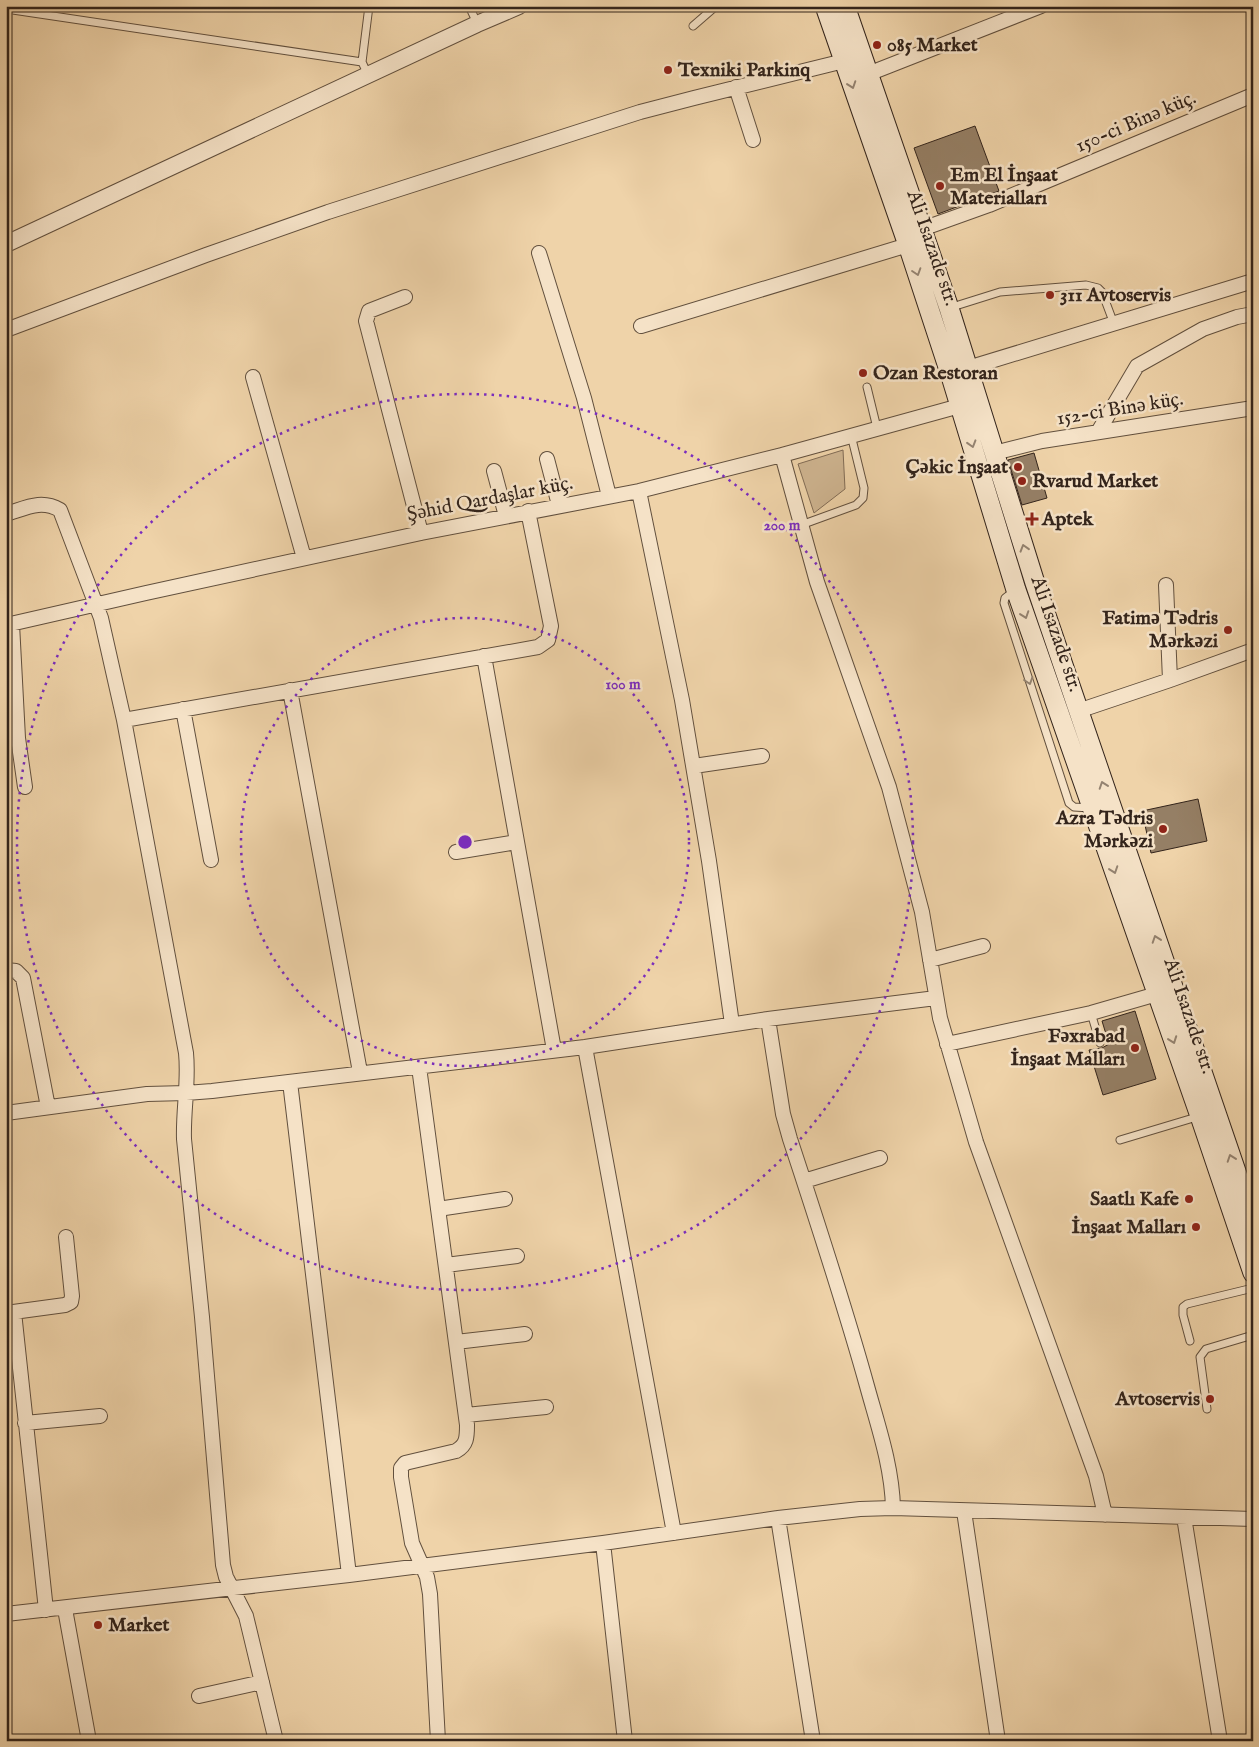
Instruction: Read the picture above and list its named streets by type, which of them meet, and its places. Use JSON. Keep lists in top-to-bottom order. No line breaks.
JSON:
{"streets":{"main road":["Ali Isazade str."],"street":["150-ci Binə küç.","152-ci Binə küç.","Şəhid Qardaşlar küç."]},"crossings":[["150-ci Binə küç.","Ali Isazade str."],["Ali Isazade str.","152-ci Binə küç."],["Ali Isazade str.","Şəhid Qardaşlar küç."]],"places":{"other":["085 Market","Texniki Parkinq","Em El İnşaat Materialları","311 Avtoservis","Ozan Restoran","Çəkic İnşaat","Rvarud Market","Fatimə Tədris Mərkəzi","Azra Tədris Mərkəzi","Fəxrabad İnşaat Malları","Saatlı Kafe","İnşaat Malları","Avtoservis","Market"],"health":["Aptek"]},"rings":["200 m","100 m"]}
